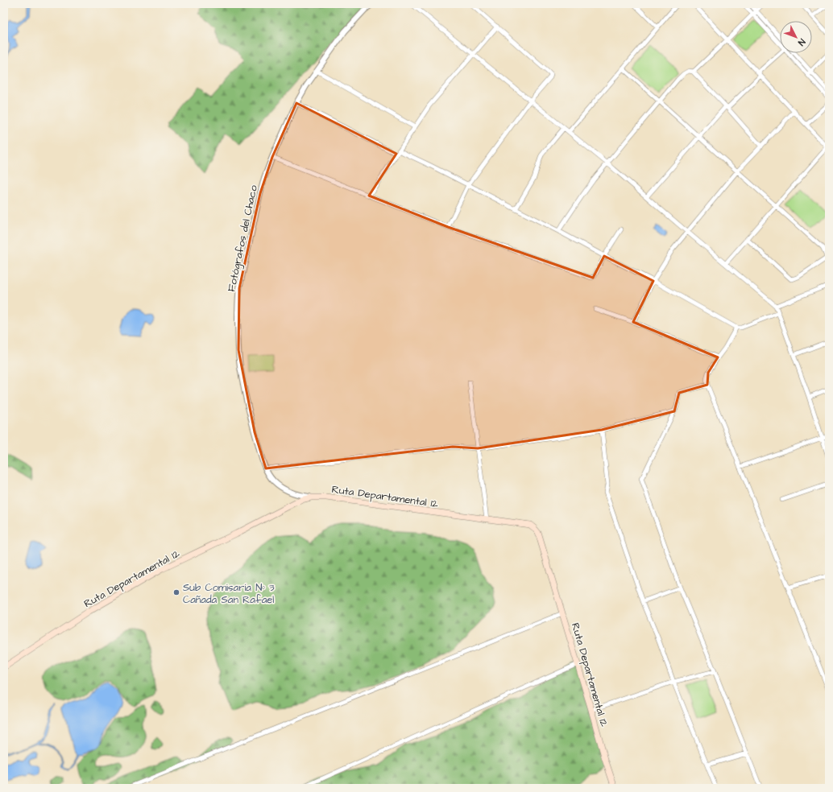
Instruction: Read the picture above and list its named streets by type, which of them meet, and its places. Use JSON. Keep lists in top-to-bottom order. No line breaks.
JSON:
{"streets":{"main road":["Ruta Departamental 12"],"street":["Fotógrafos del Chaco"]},"crossings":[["Fotógrafos del Chaco","Ruta Departamental 12"]],"places":["Sub Comisaría Nº 3 Cañada San Rafael"],"north":"bottom right"}
